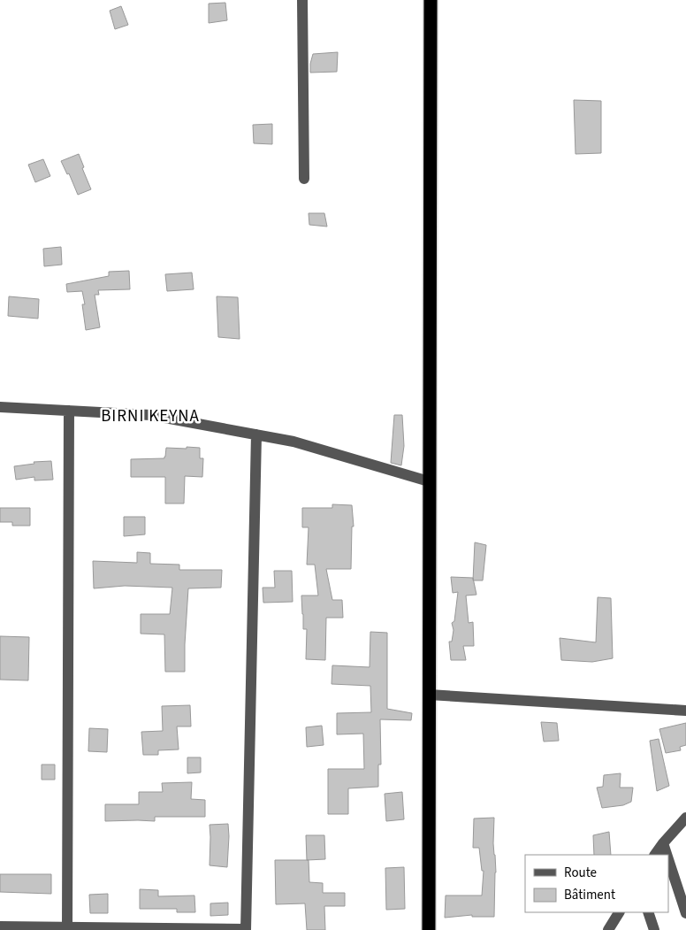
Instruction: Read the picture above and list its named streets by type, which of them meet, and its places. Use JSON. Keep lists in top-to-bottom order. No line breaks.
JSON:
{"districts":["BIRNI KEYNA"],"legend":["Route","Bâtiment"]}
